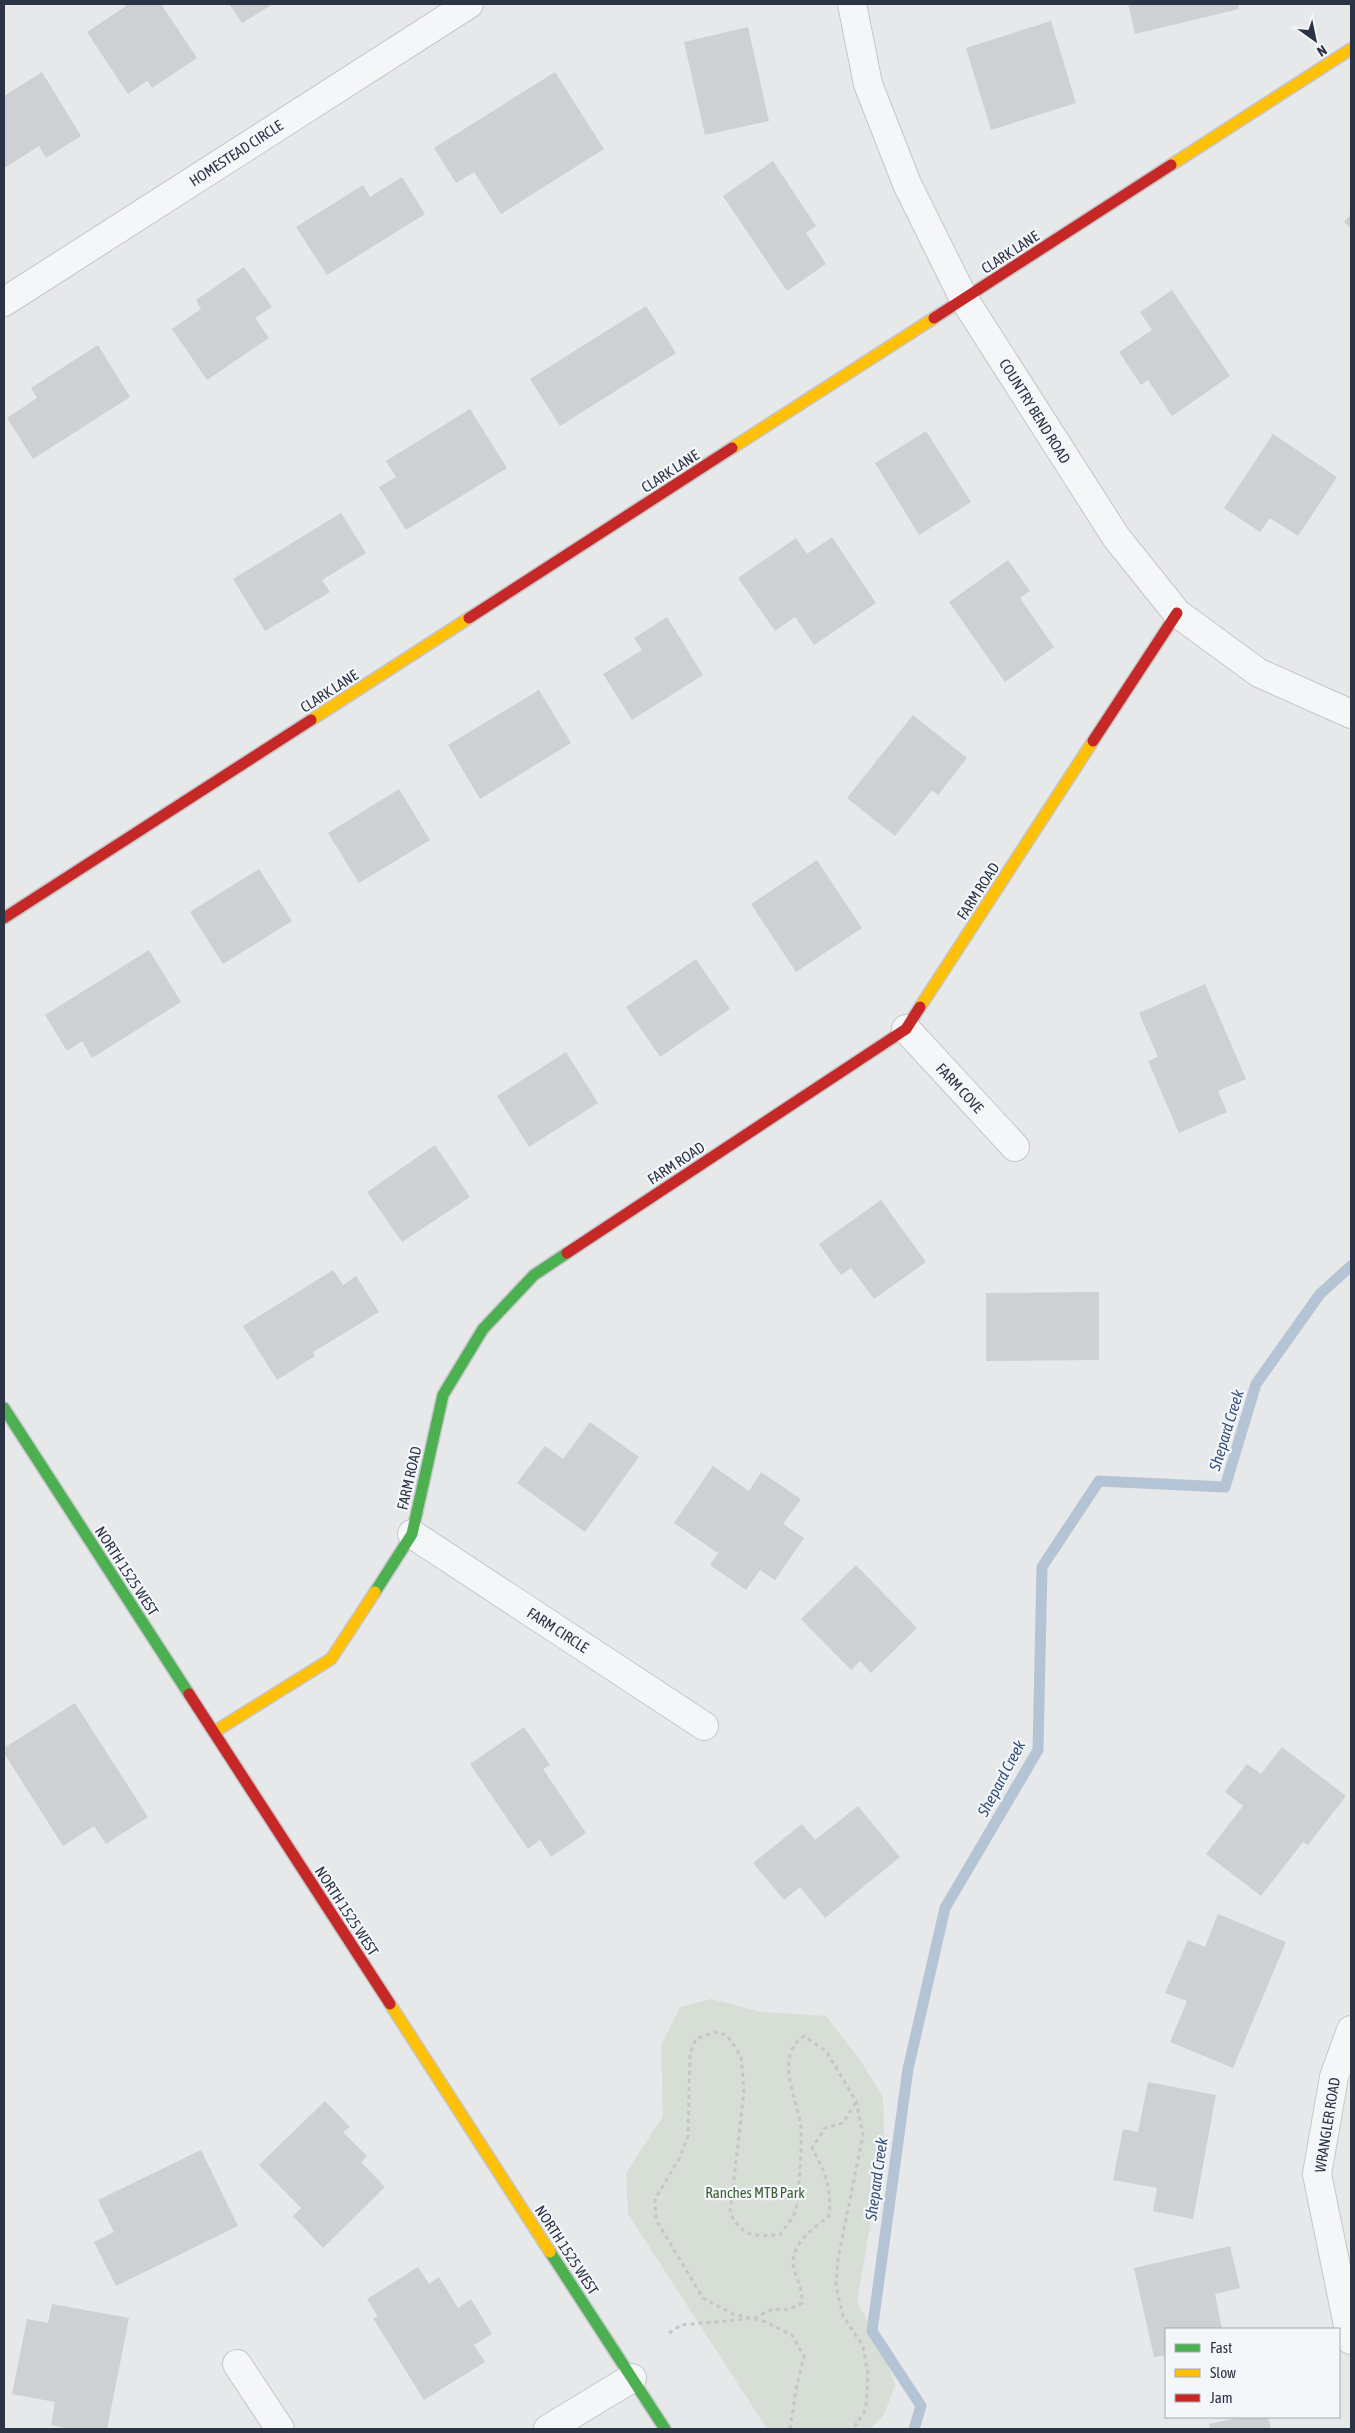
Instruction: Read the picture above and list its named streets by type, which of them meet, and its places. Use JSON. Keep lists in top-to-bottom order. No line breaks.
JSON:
{"streets":{"street":["HOMESTEAD CIRCLE","CLARK LANE","COUNTRY BEND ROAD","FARM ROAD","FARM COVE","NORTH 1525 WEST","FARM CIRCLE","WRANGLER ROAD"]},"crossings":[["CLARK LANE","COUNTRY BEND ROAD"],["COUNTRY BEND ROAD","FARM ROAD"],["FARM ROAD","FARM COVE"],["FARM ROAD","NORTH 1525 WEST"],["FARM ROAD","FARM CIRCLE"]],"water":["Shepard Creek"],"parks":["Ranches MTB Park"],"legend":["Fast","Slow","Jam"],"north":"bottom right"}
